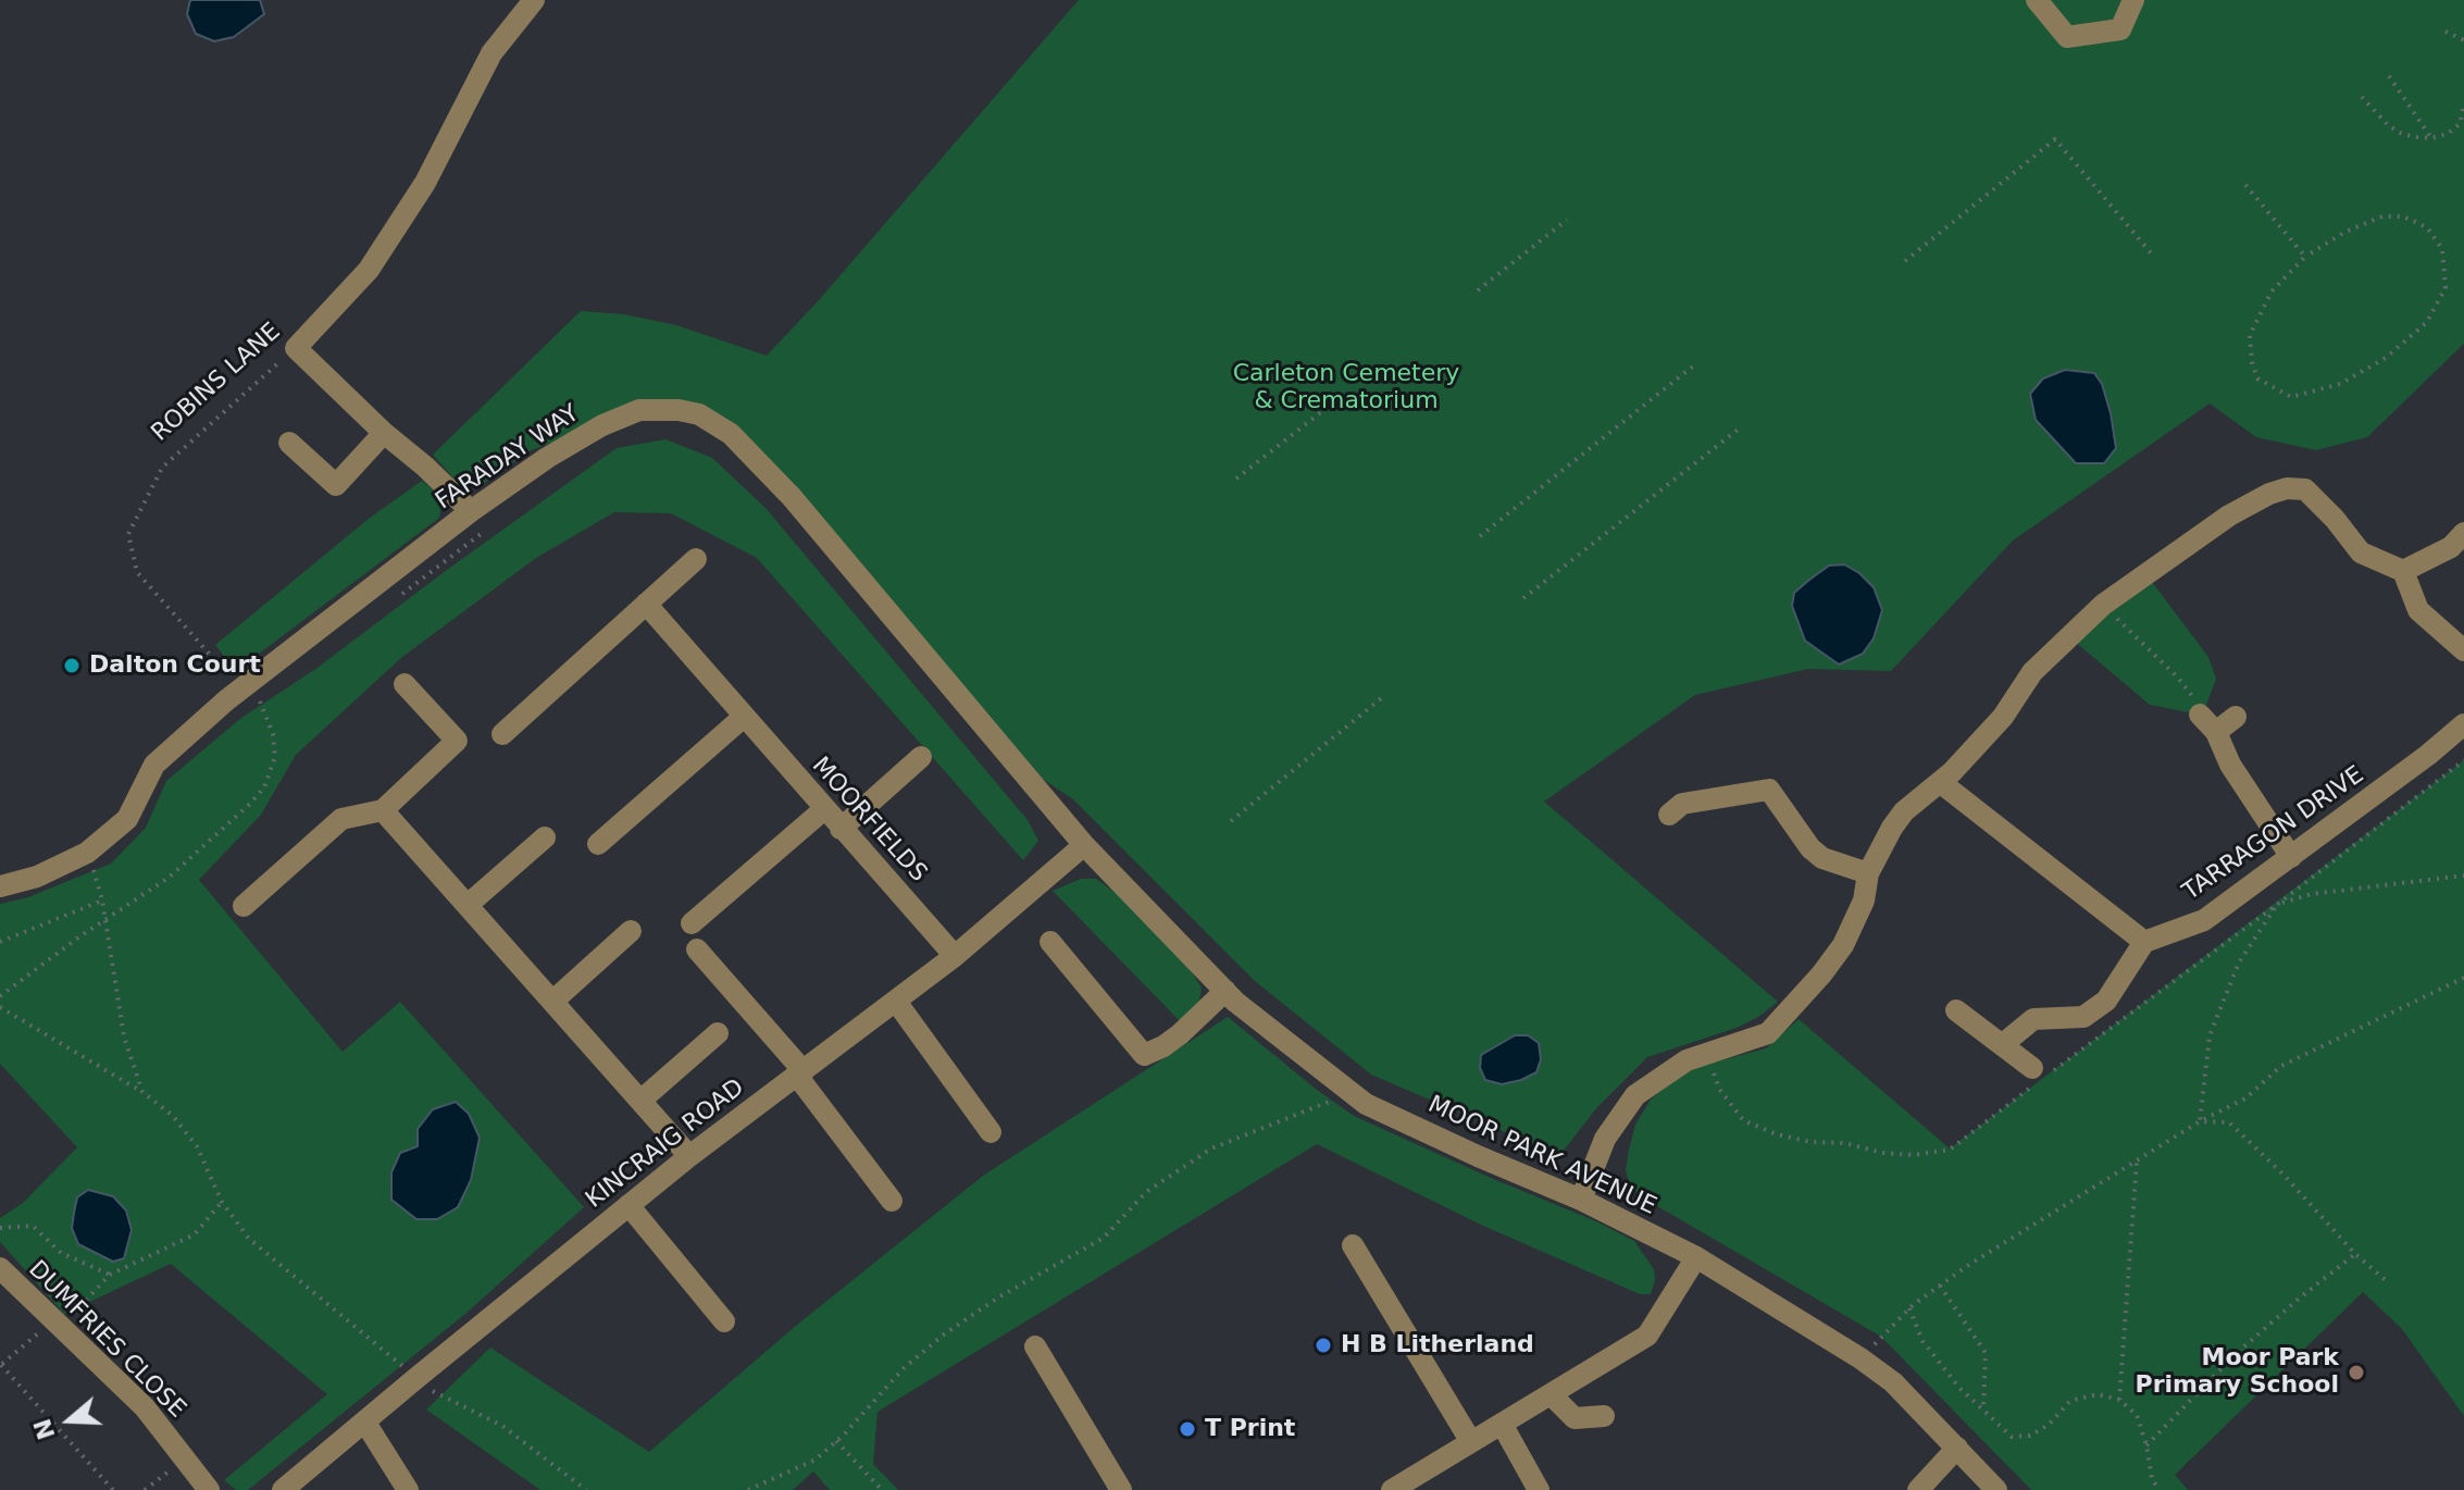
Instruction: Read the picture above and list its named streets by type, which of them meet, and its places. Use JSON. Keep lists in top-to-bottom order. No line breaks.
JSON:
{"streets":{"street":["ROBINS LANE","FARADAY WAY","MOORFIELDS","TARRAGON DRIVE","KINCRAIG ROAD","MOOR PARK AVENUE","DUMFRIES CLOSE"]},"crossings":[["ROBINS LANE","FARADAY WAY"],["FARADAY WAY","KINCRAIG ROAD"],["FARADAY WAY","MOOR PARK AVENUE"],["MOORFIELDS","KINCRAIG ROAD"],["KINCRAIG ROAD","MOOR PARK AVENUE"]],"parks":["Carleton Cemetery & Crematorium"],"places":["Dalton Court","H B Litherland","Moor Park Primary School","T Print"],"north":"left"}
